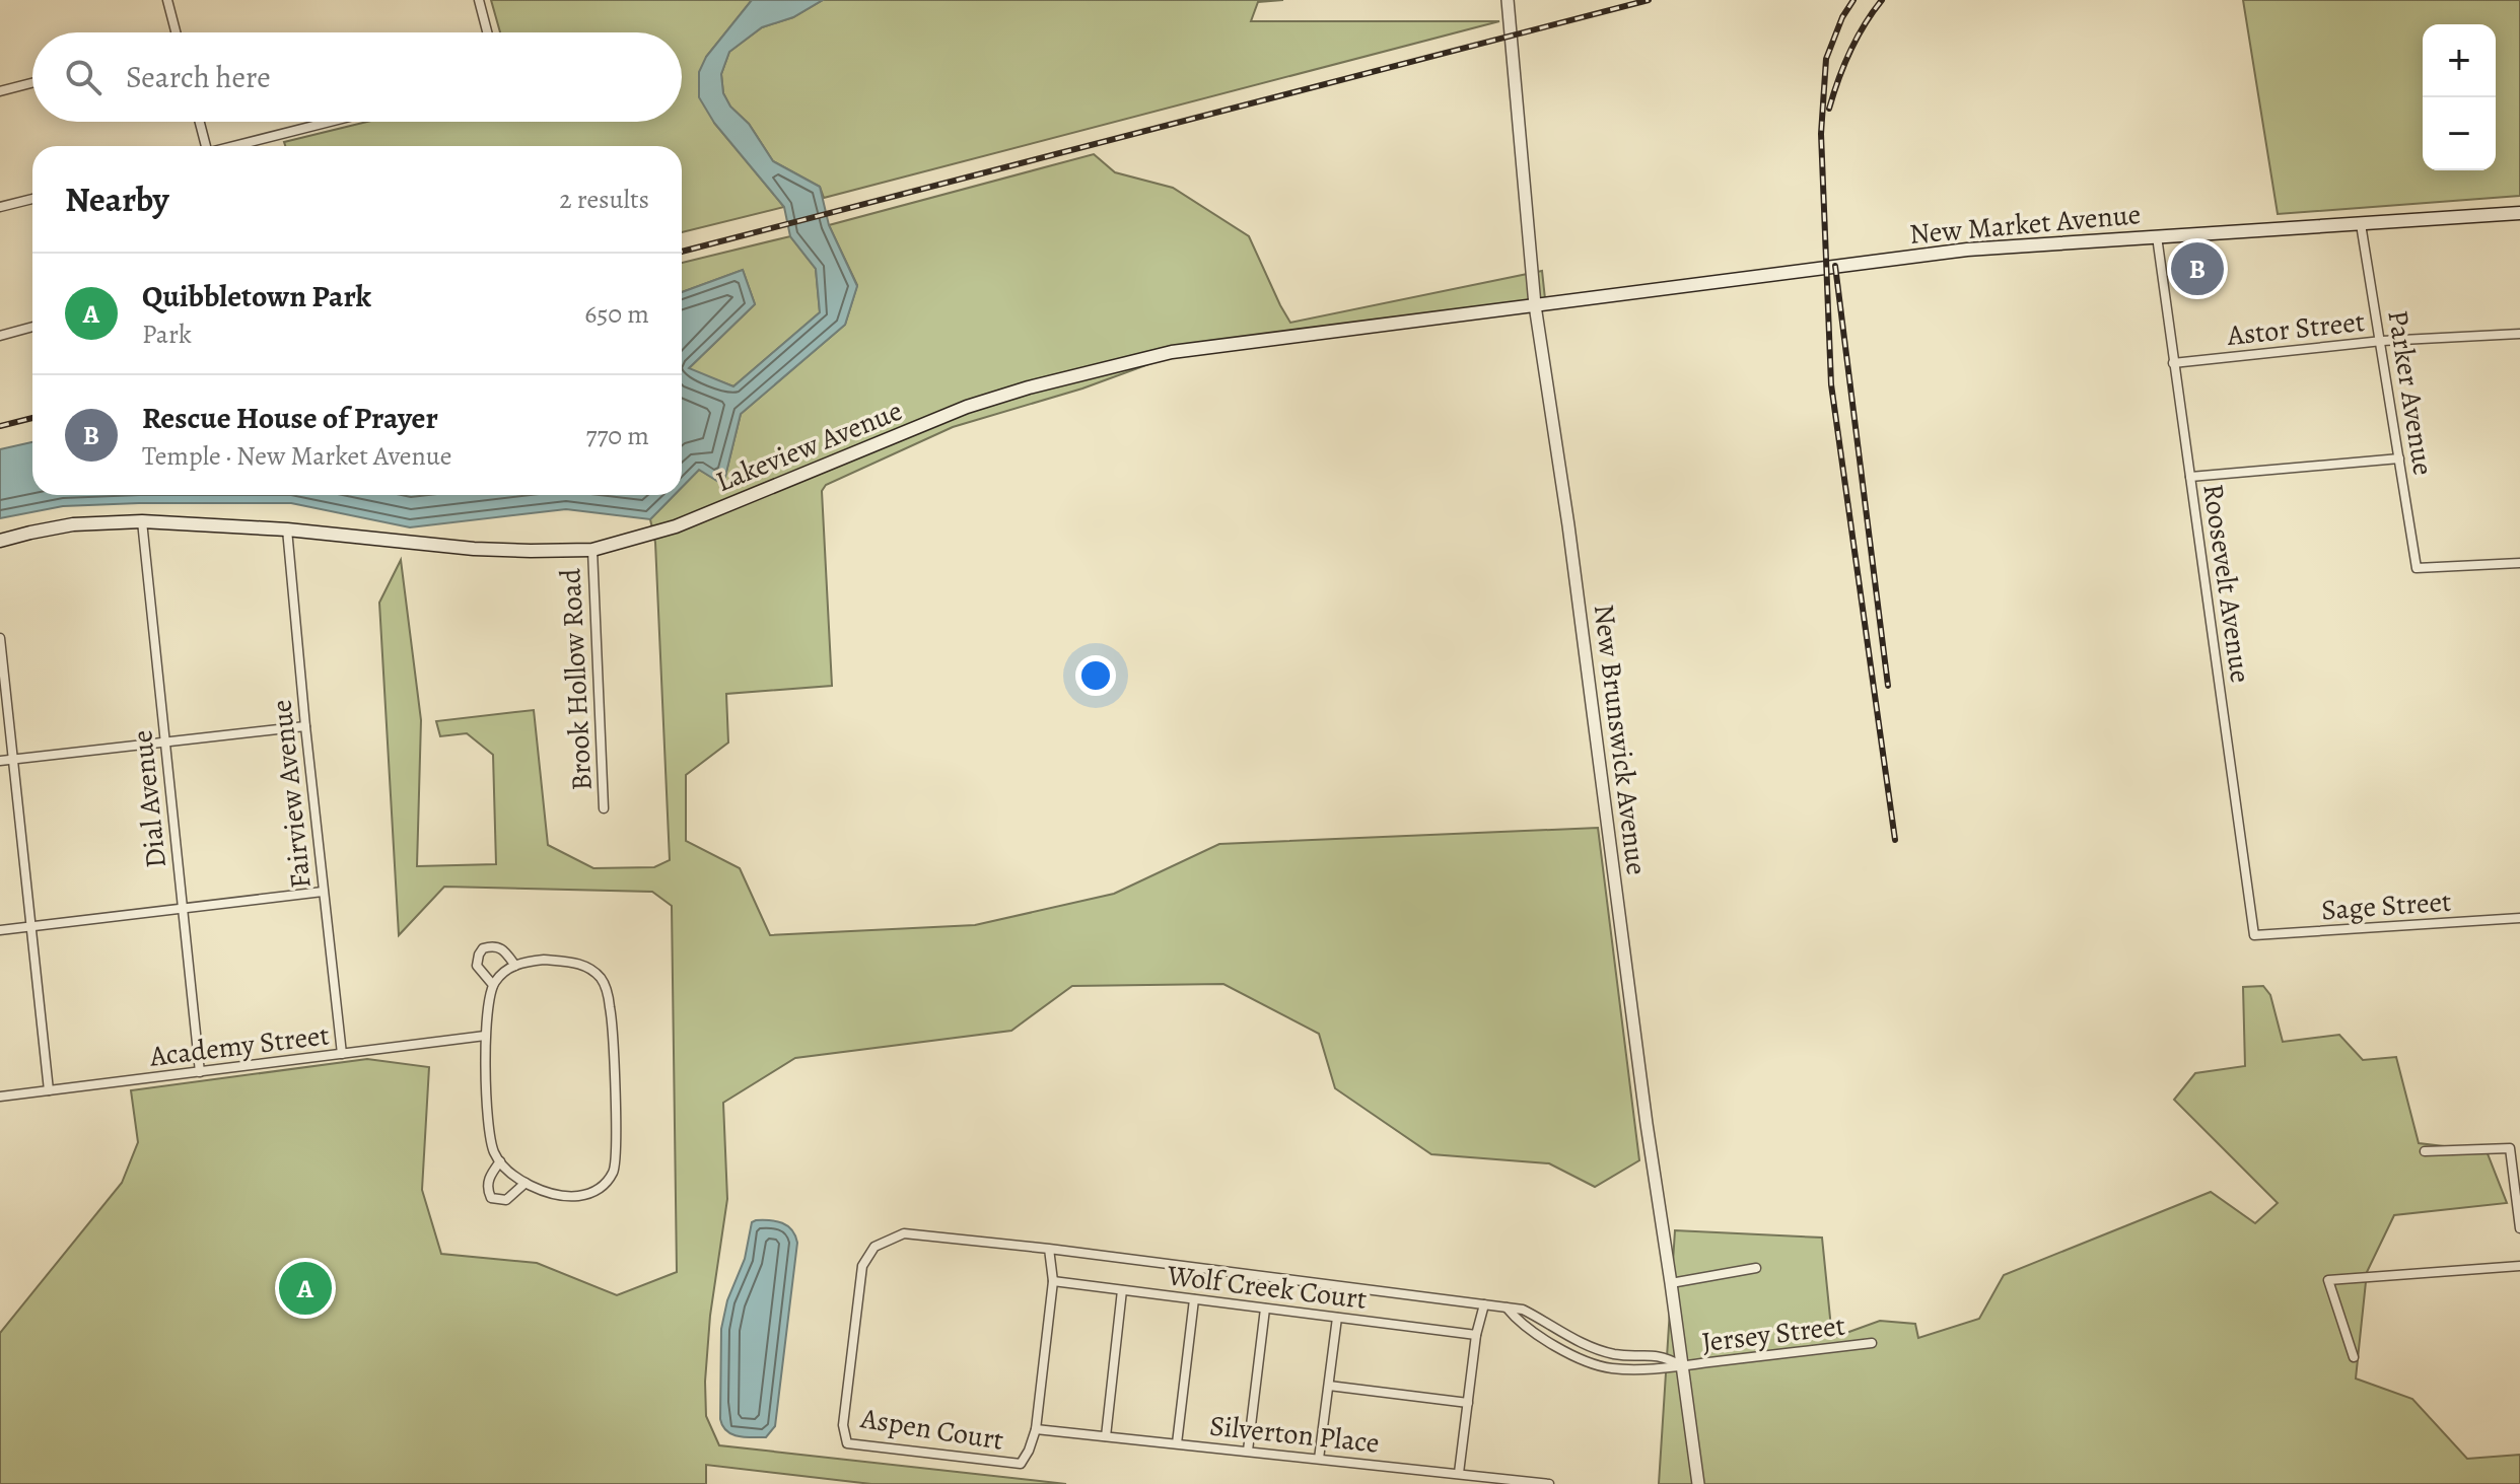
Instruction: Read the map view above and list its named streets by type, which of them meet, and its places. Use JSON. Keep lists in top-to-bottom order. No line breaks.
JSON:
{"streets":{"main road":["New Market Avenue","Lakeview Avenue"],"street":["Astor Street","Parker Avenue","Roosevelt Avenue","Brook Hollow Road","New Brunswick Avenue","Fairview Avenue","Dial Avenue","Sage Street","Academy Street","Wolf Creek Court","Jersey Street","Aspen Court","Silverton Place"]},"crossings":[["New Market Avenue","Parker Avenue"],["New Market Avenue","Lakeview Avenue"],["New Market Avenue","Roosevelt Avenue"],["New Market Avenue","New Brunswick Avenue"],["Astor Street","Parker Avenue"],["Astor Street","Roosevelt Avenue"],["Lakeview Avenue","Brook Hollow Road"],["Lakeview Avenue","New Brunswick Avenue"],["Lakeview Avenue","Fairview Avenue"],["Lakeview Avenue","Dial Avenue"],["Roosevelt Avenue","Sage Street"],["New Brunswick Avenue","Jersey Street"],["New Brunswick Avenue","Aspen Court"],["Fairview Avenue","Academy Street"],["Dial Avenue","Academy Street"],["Wolf Creek Court","Aspen Court"],["Jersey Street","Aspen Court"],["Aspen Court","Silverton Place"]],"page":{"map_buttons":["+","−"],"search":"Search here","heading":["Nearby","2 results"],"pins":["B","A"],"list":[{"mark":"A","name":"Quibbletown Park","note":"Park","value":"650 m"},{"mark":"B","name":"Rescue House of Prayer","note":"Temple · New Market Avenue","value":"770 m"}]}}
